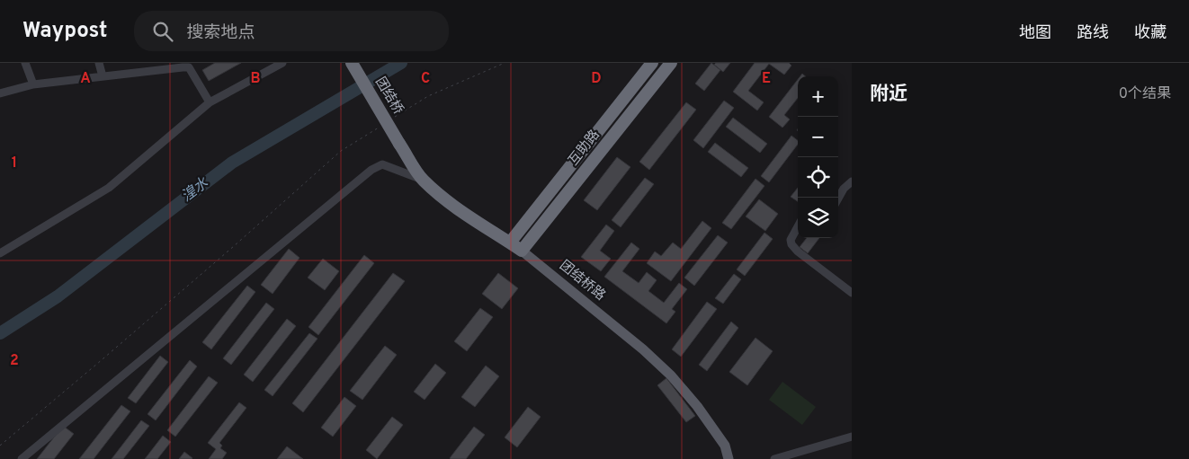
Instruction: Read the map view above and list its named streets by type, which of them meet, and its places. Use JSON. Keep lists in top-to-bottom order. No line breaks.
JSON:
{"streets":{"highway":["团结桥","互助路","团结桥路"]},"crossings":[["团结桥","团结桥路"],["互助路","团结桥路"]],"water":["湟水"],"page":{"header":"Waypost","search":"搜索地点","nav":["地图","路线","收藏"],"heading":["附近","0个结果"],"map_buttons":["+","−"]},"grid":{"columns":["A","B","C","D","E"],"rows":["1","2"]}}
